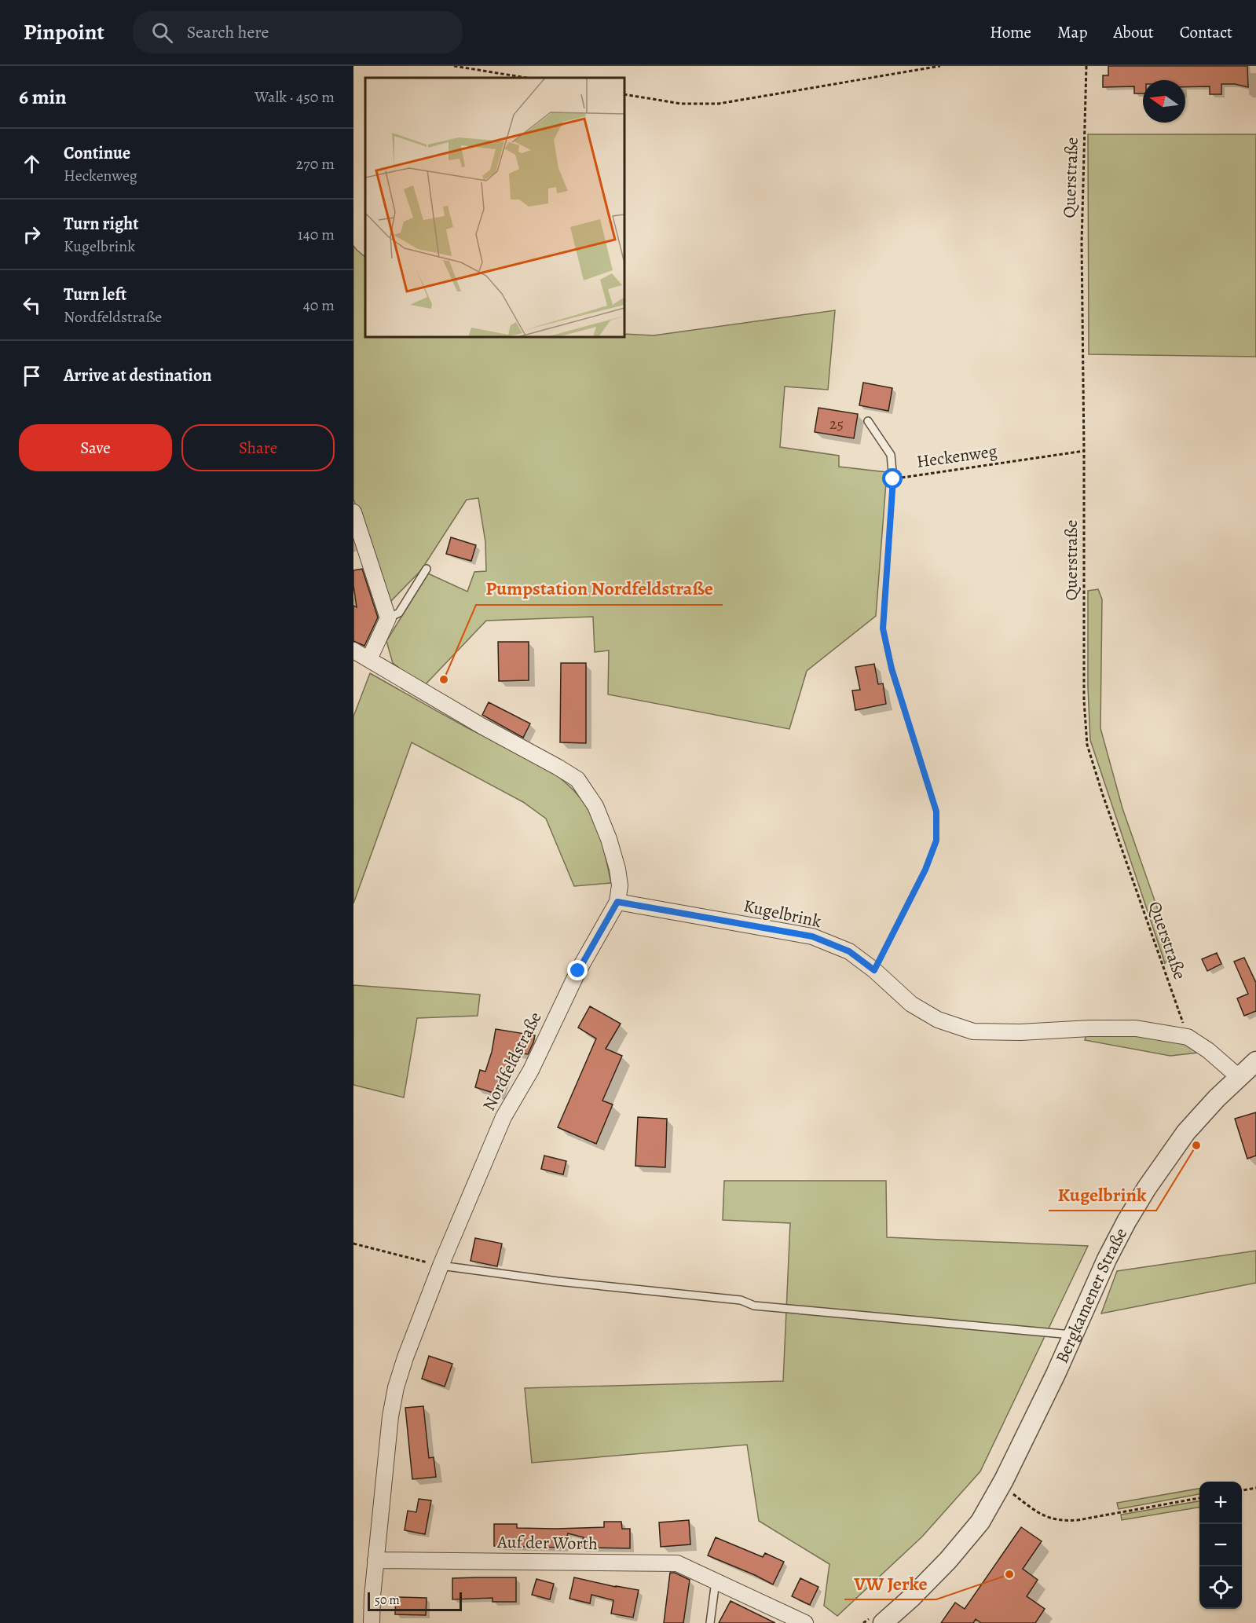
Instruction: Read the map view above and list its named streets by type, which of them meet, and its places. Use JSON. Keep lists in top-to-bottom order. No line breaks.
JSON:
{"streets":{"street":["Kugelbrink","Nordfeldstraße","Bergkamener Straße","Auf der Worth"],"path":["Querstraße","Heckenweg"]},"crossings":[["Querstraße","Heckenweg"],["Querstraße","Kugelbrink"],["Heckenweg","Kugelbrink"],["Kugelbrink","Nordfeldstraße"],["Kugelbrink","Bergkamener Straße"],["Nordfeldstraße","Auf der Worth"]],"places":["Pumpstation Nordfeldstraße","Kugelbrink","VW Jerke"],"house_numbers":["25"],"scale_bar":"50 m","north":"left","page":{"header":"Pinpoint","search":"Search here","nav":["Home","Map","About","Contact"],"heading":["6 min","Walk · 450 m"],"list":[["Continue","Heckenweg","270 m"],["Turn right","Kugelbrink","140 m"],["Turn left","Nordfeldstraße","40 m"],"Arrive at destination"],"buttons":["Save","Share"],"map_buttons":["+","−"],"scale":"50 m"}}
